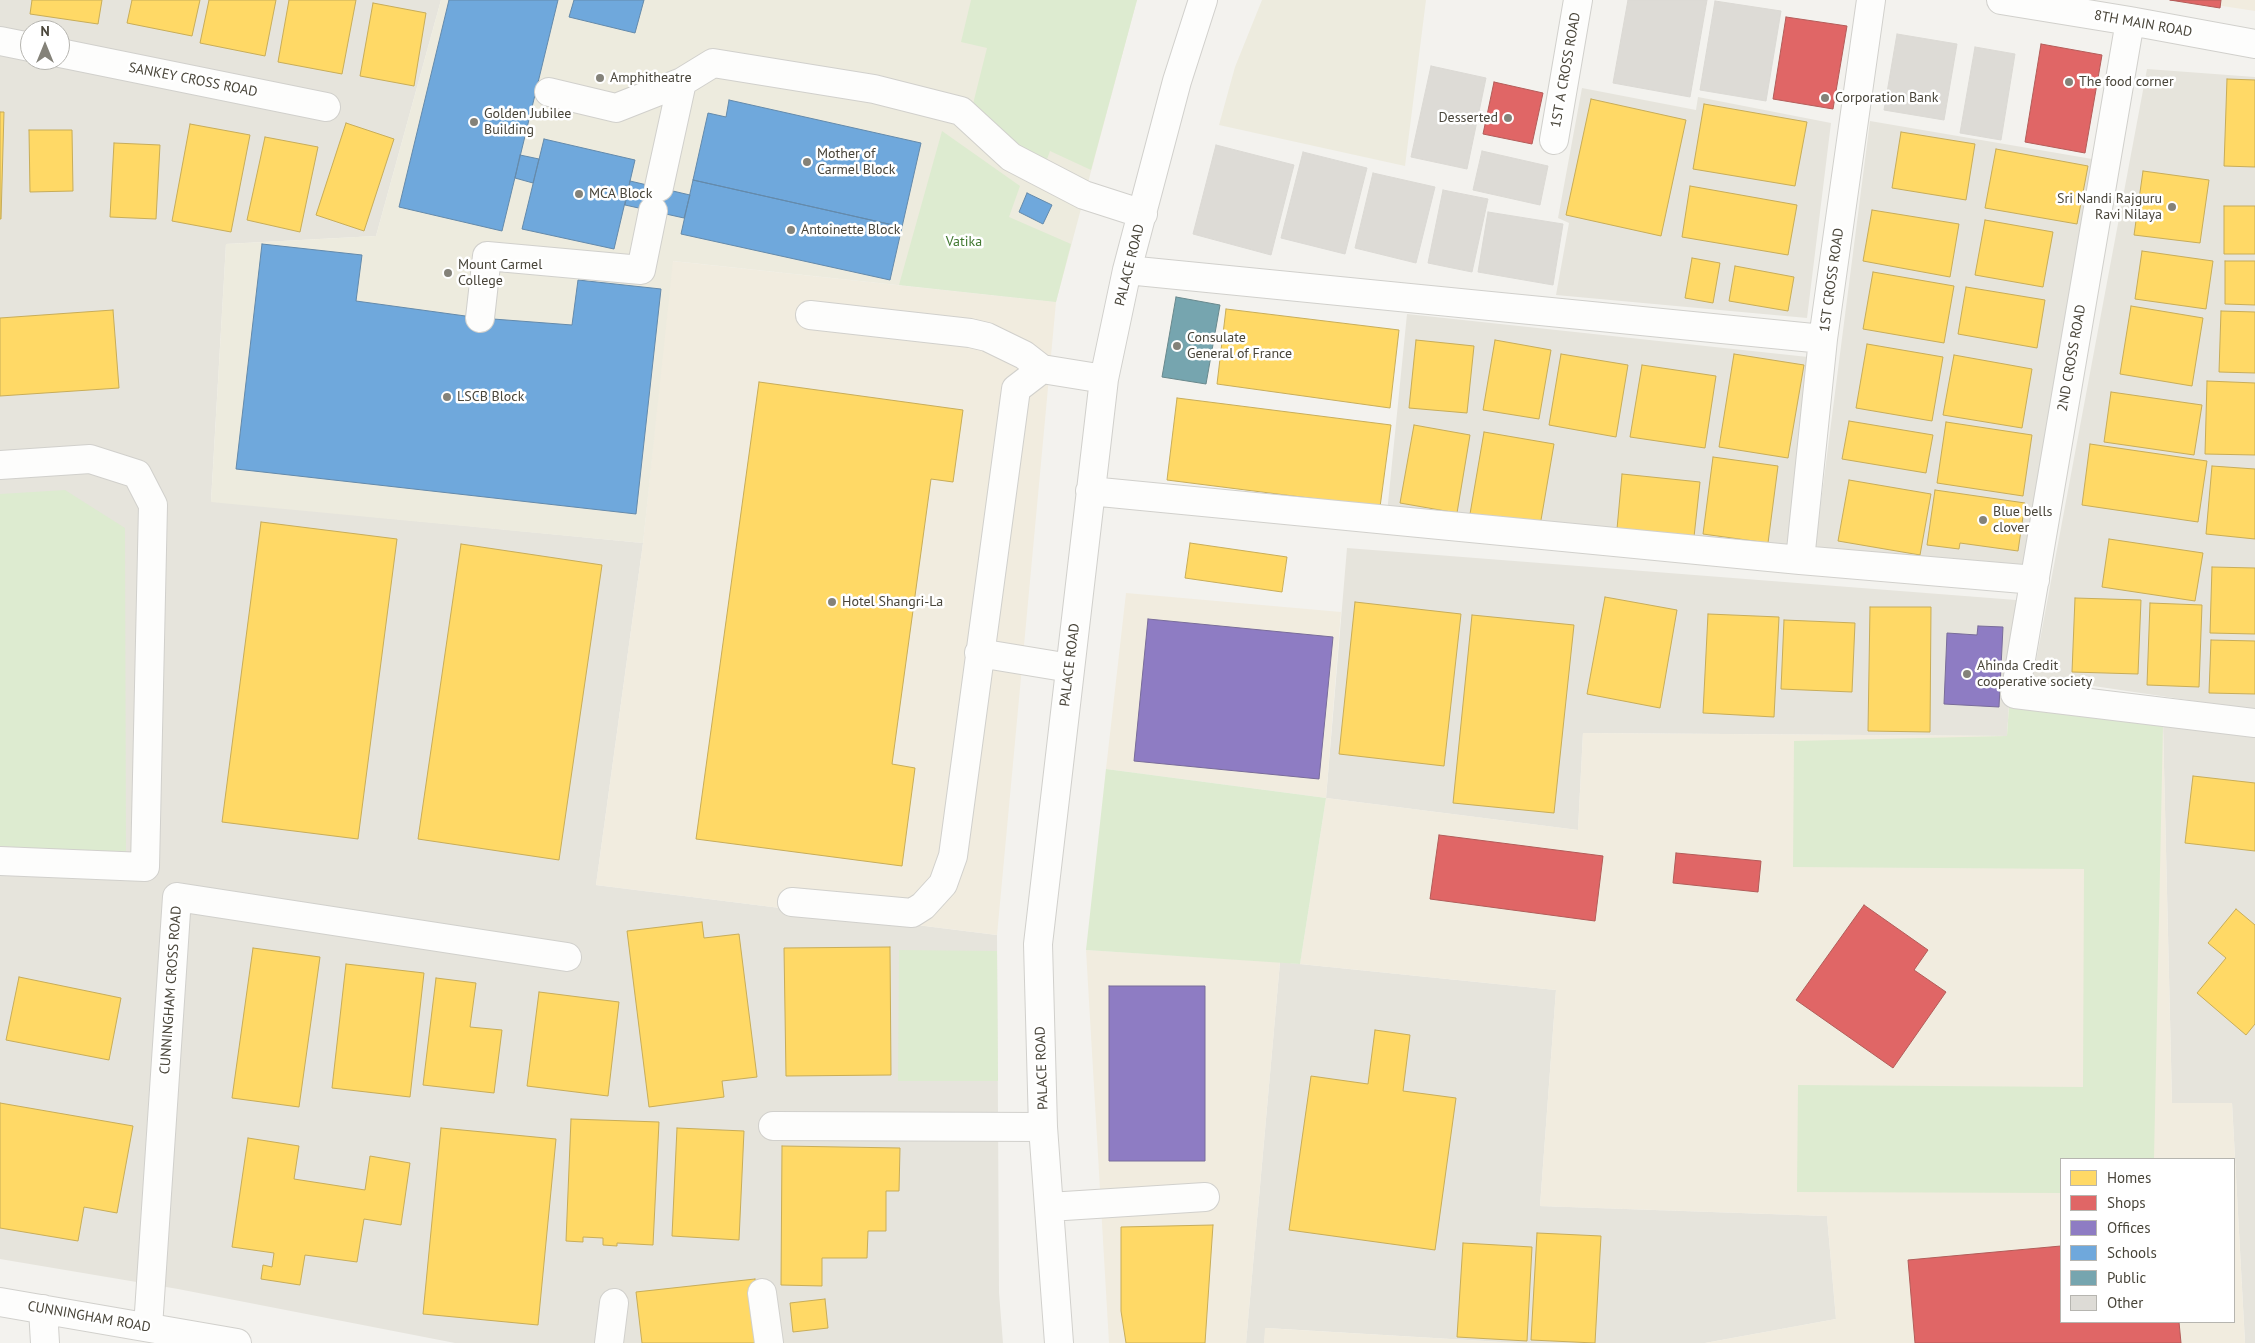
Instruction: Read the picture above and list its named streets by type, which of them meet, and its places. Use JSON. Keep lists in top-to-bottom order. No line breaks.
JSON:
{"streets":{"street":["8TH MAIN ROAD","1ST A CROSS ROAD","SANKEY CROSS ROAD","PALACE ROAD","1ST CROSS ROAD","2ND CROSS ROAD","CUNNINGHAM CROSS ROAD","CUNNINGHAM ROAD"]},"crossings":[["8TH MAIN ROAD","2ND CROSS ROAD"],["CUNNINGHAM CROSS ROAD","CUNNINGHAM ROAD"]],"parks":["Vatika"],"places":["Amphitheatre","The food corner","Corporation Bank","Desserted","Golden Jubilee Building","Mother of Carmel Block","MCA Block","Sri Nandi Rajguru Ravi Nilaya","Antoinette Block","Mount Carmel College","Consulate General of France","LSCB Block","Blue bells clover","Hotel Shangri-La","Ahinda Credit cooperative society"],"legend":["Homes","Shops","Offices","Schools","Public","Other"],"north":"top"}
